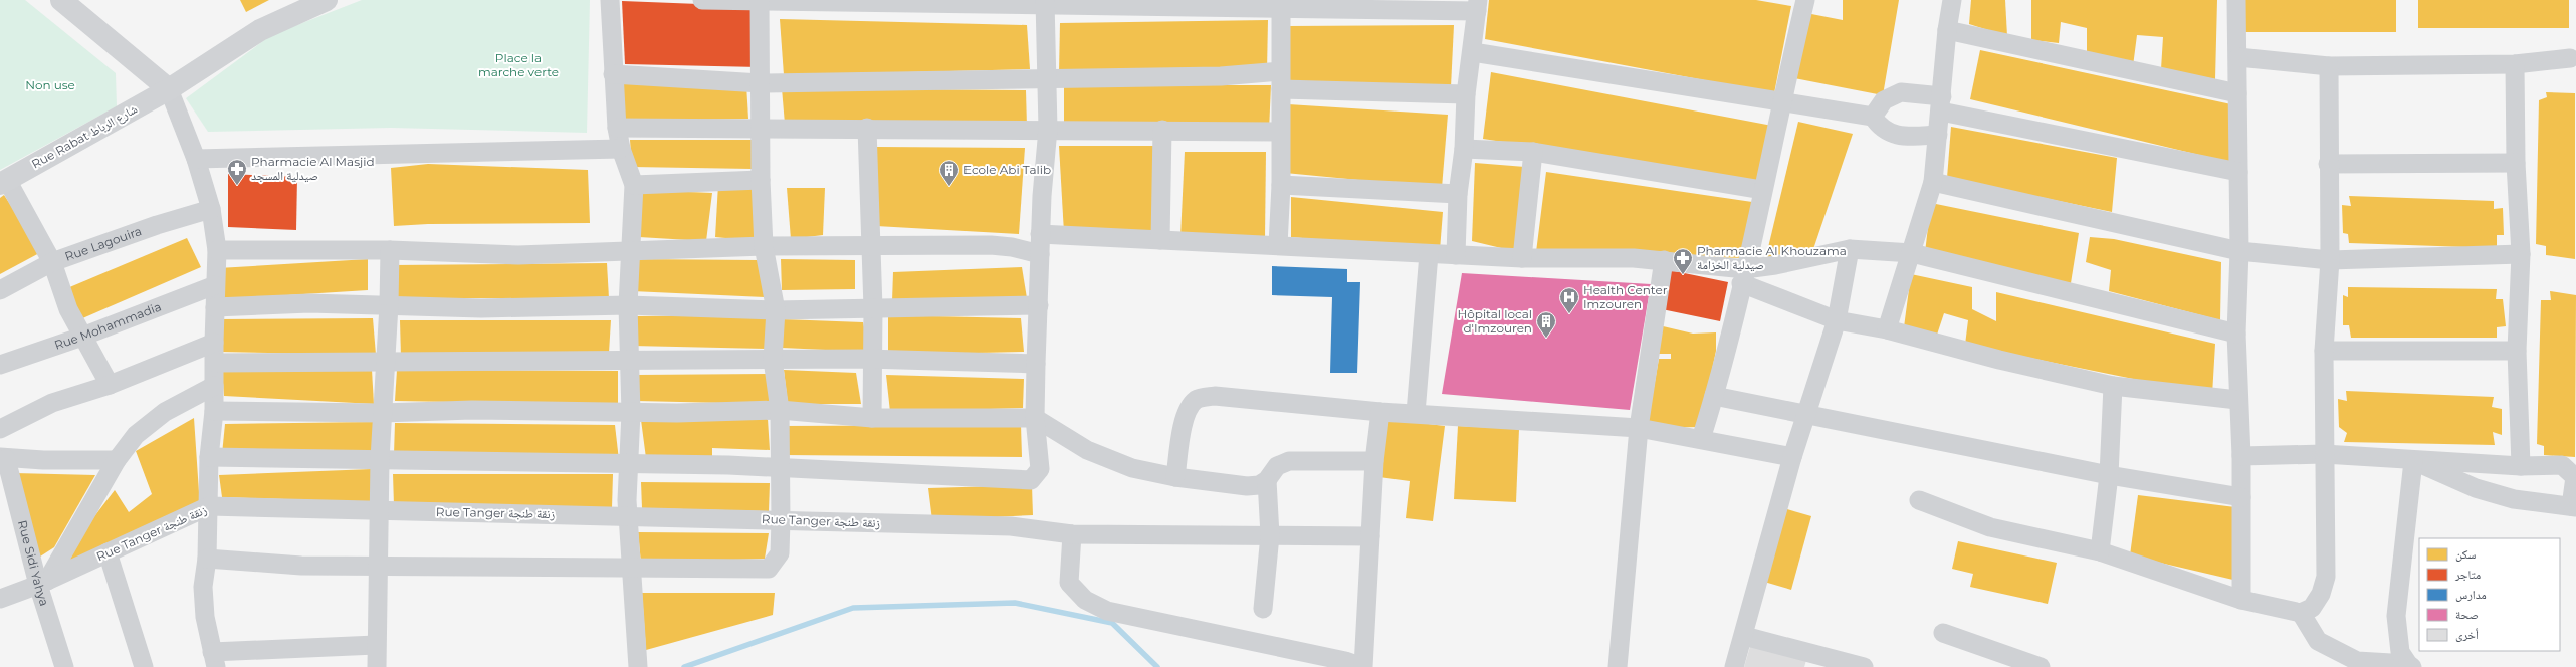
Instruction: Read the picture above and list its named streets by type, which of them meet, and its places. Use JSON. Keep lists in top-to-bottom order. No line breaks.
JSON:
{"streets":{"main road":["Rue Rabat شارع الرباط"],"street":["Rue Lagouira","Rue Mohammadia","Rue Tanger زنقة طنجة","Rue Sidi Yahya"]},"crossings":[["Rue Tanger زنقة طنجة","Rue Sidi Yahya"]],"parks":["Place la marche verte","Non use"],"places":{"pharmacy":["Pharmacie Al Masjid صيدلية المسجد","Pharmacie Al Khouzama صيدلية الخزامة"],"building":["Ecole Abi Talib","Hôpital local d'Imzouren"],"hospital":["Health Center Imzouren"]},"legend":["سكن","متاجر","مدارس","صحة","أخرى"]}
